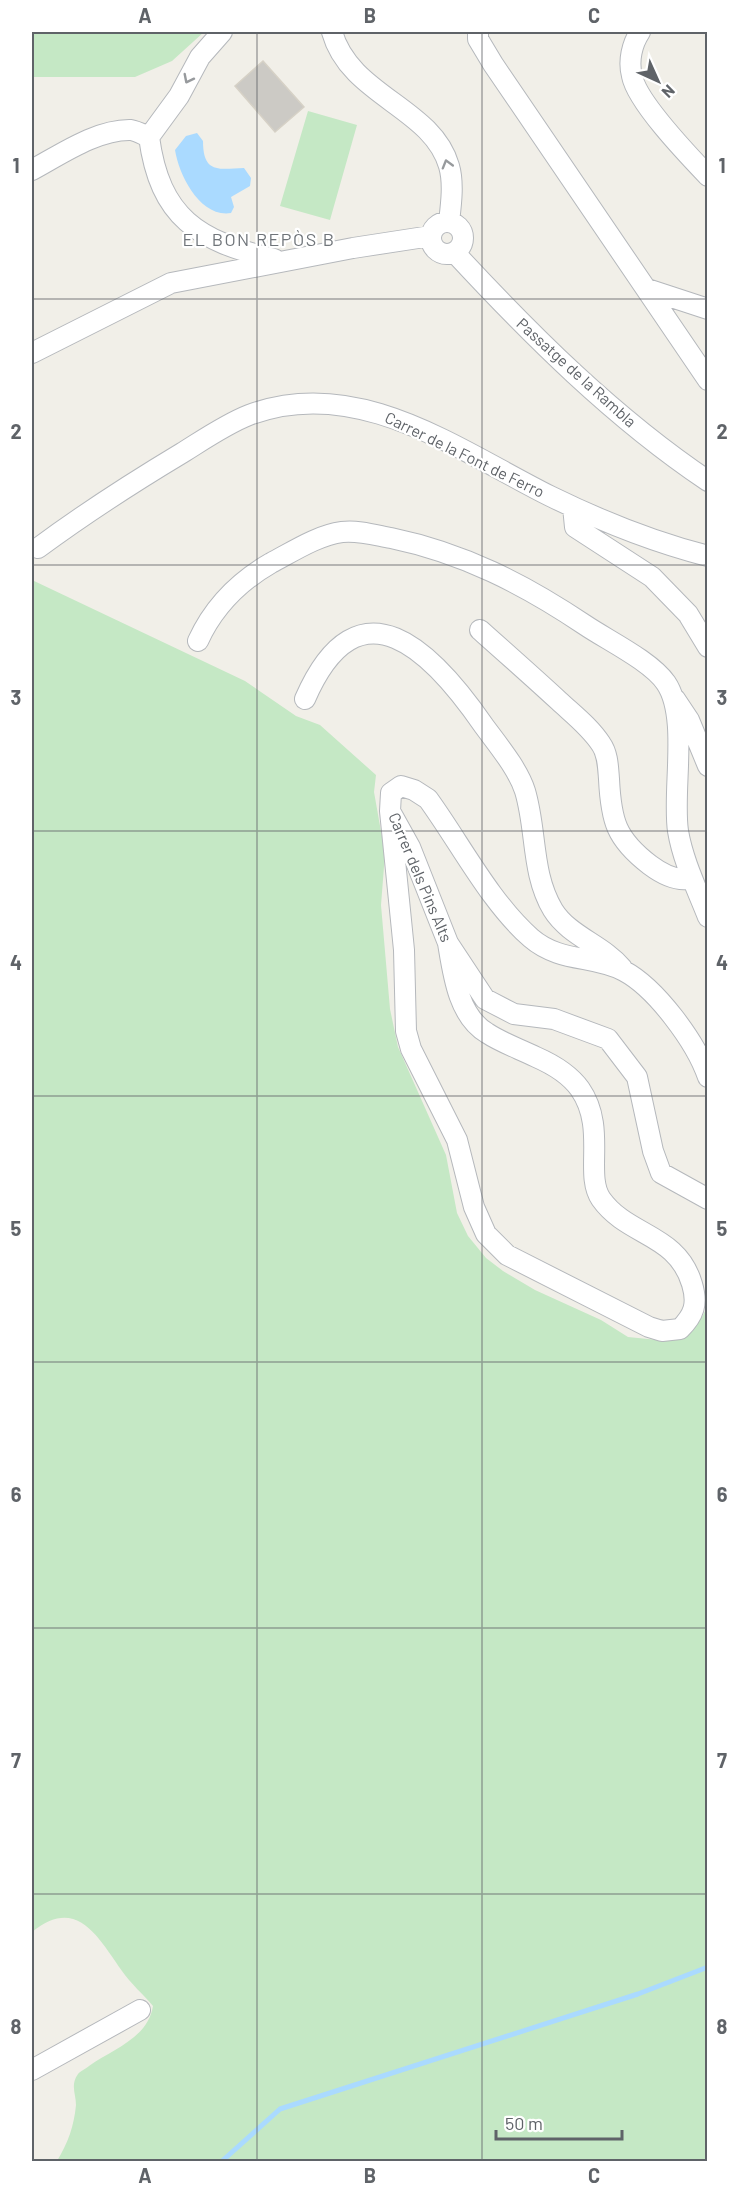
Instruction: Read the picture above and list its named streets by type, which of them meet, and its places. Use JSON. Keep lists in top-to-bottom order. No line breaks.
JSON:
{"streets":{"street":["Passatge de la Rambla","Carrer de la Font de Ferro","Carrer dels Pins Alts"]},"districts":["EL BON REPÒS B"],"scale_bar":"50 m","north":"bottom right","grid":{"columns":["A","B","C"],"rows":["1","2","3","4","5","6","7","8"]}}
